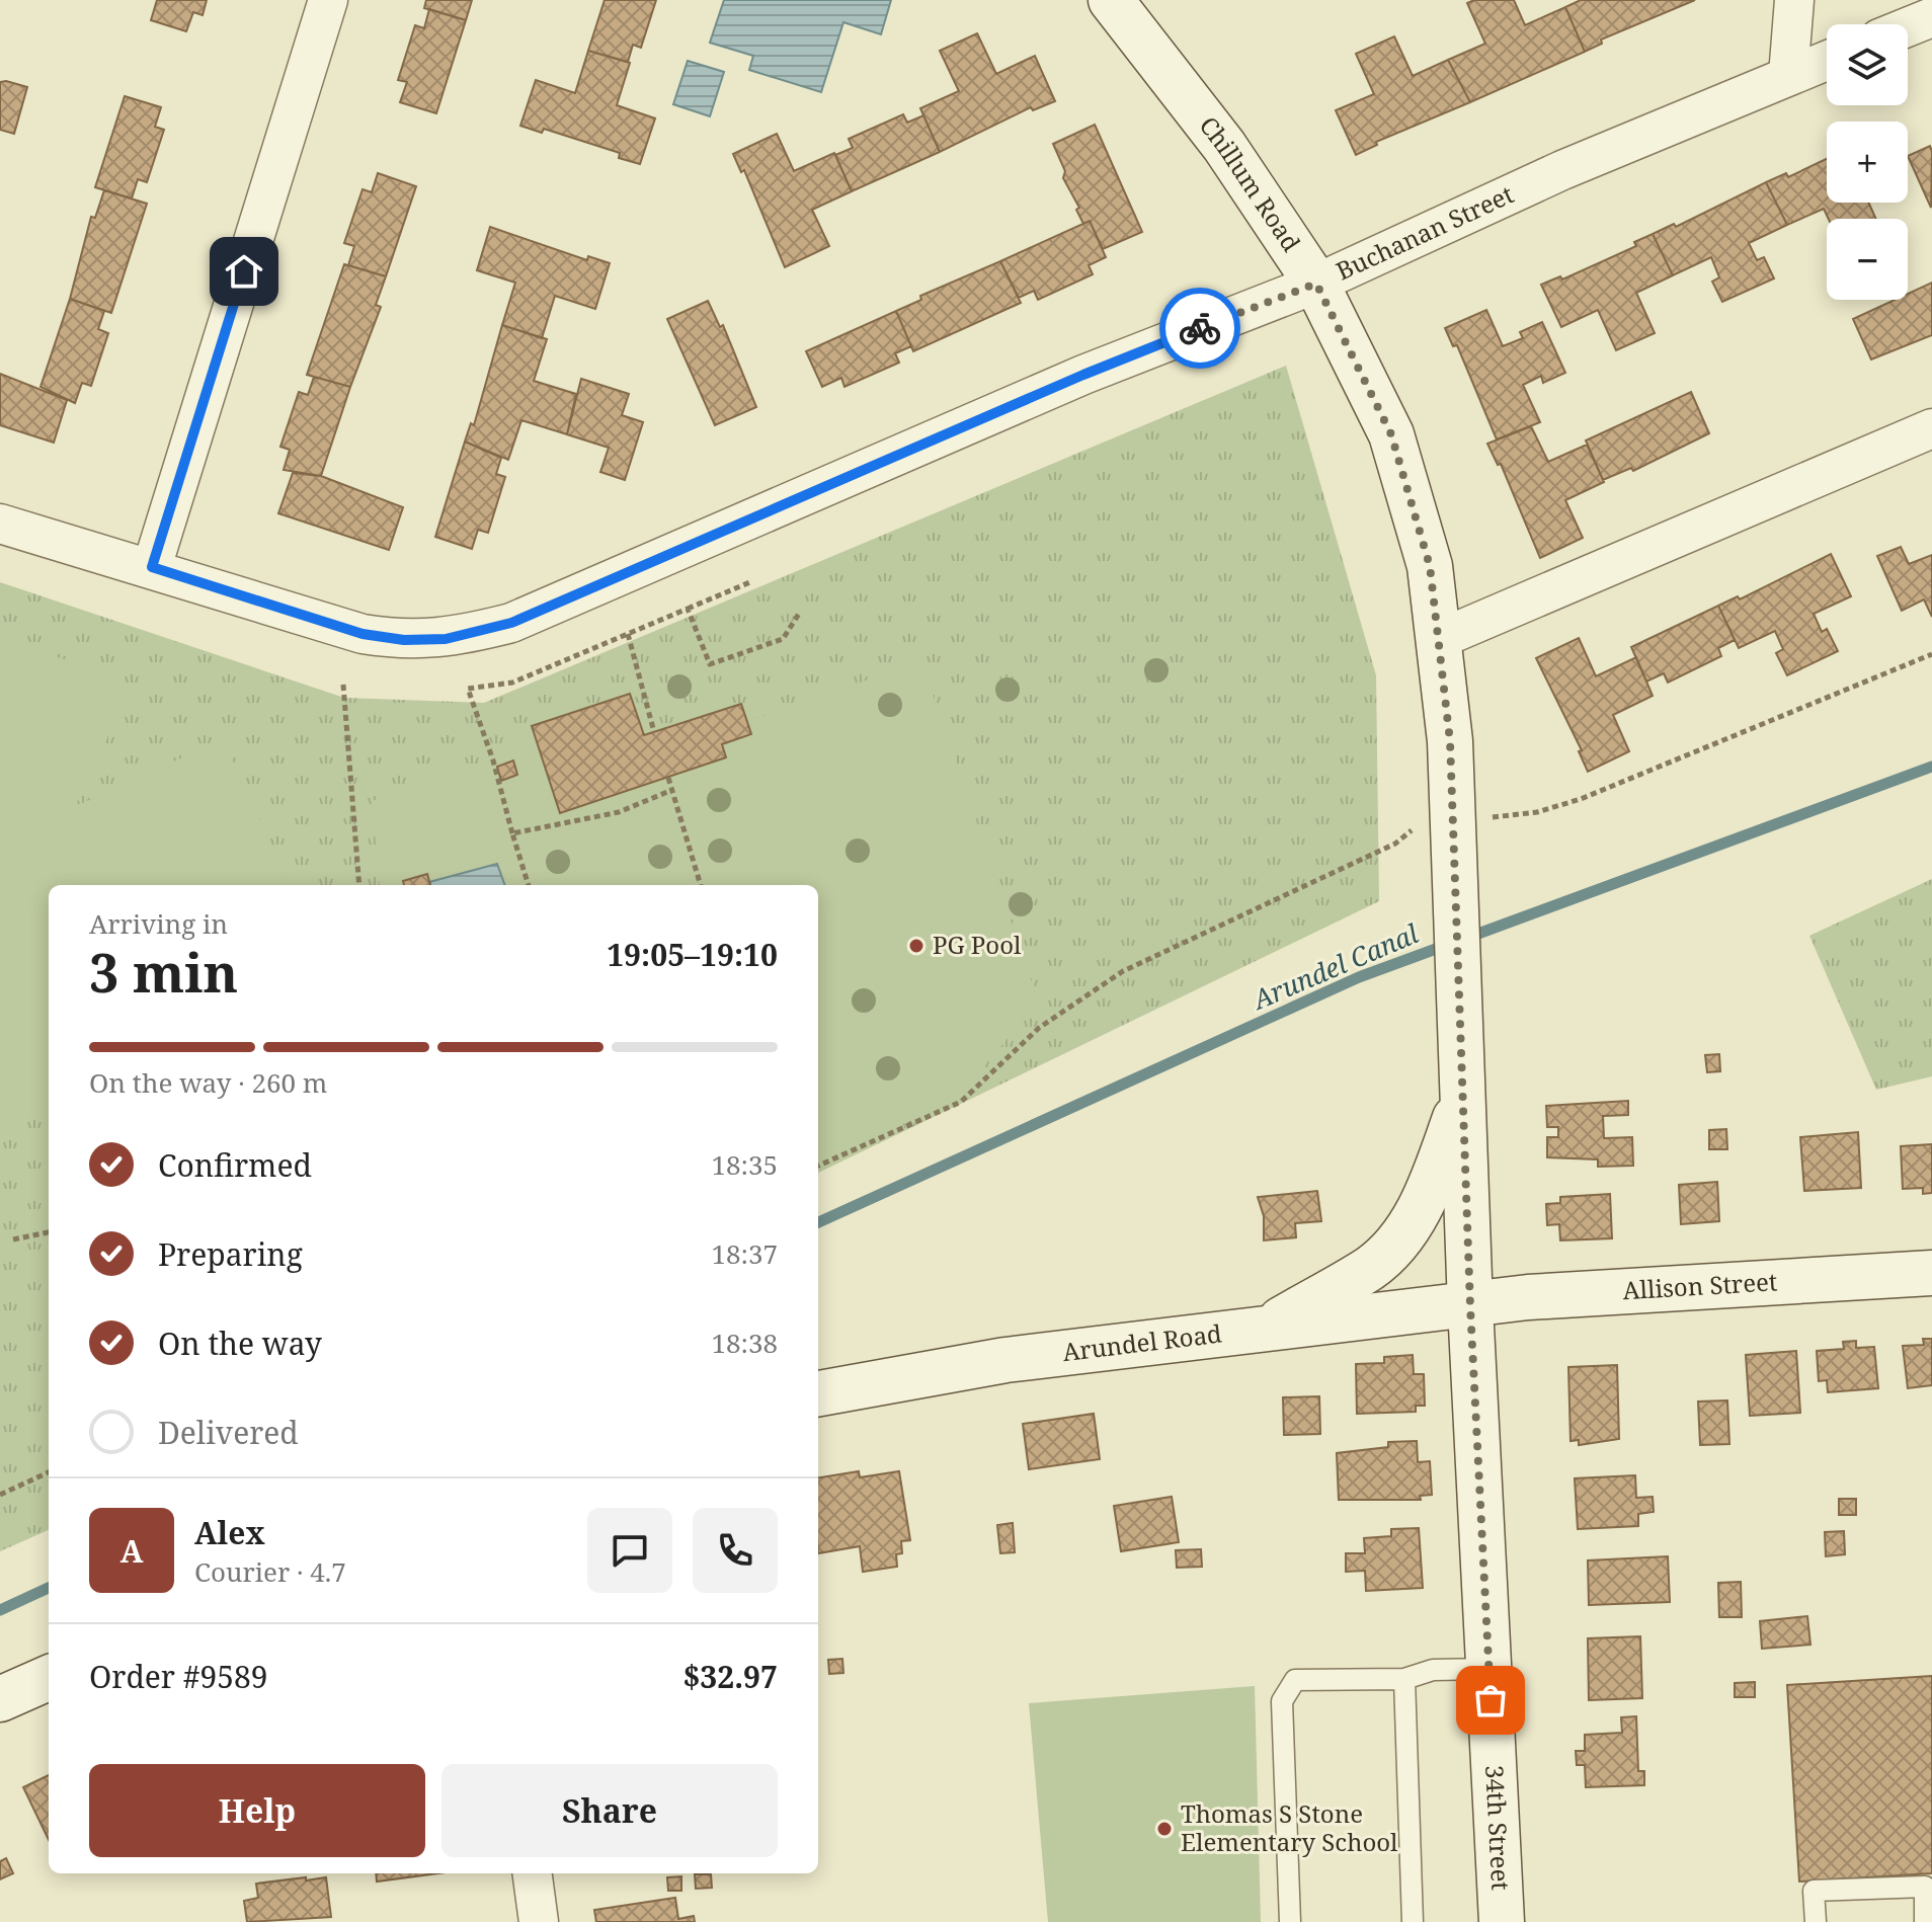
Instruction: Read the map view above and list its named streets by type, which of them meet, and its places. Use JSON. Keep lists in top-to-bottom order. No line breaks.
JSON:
{"streets":{"street":["Chillum Road","Buchanan Street","Allison Street","Arundel Road","34th Street"]},"crossings":[["Chillum Road","Buchanan Street"],["Chillum Road","34th Street"],["Allison Street","Arundel Road"],["Allison Street","34th Street"],["Arundel Road","34th Street"]],"water":["Arundel Canal"],"places":["PG Pool","Thomas S Stone Elementary School"],"page":{"map_buttons":["+","−"],"heading":["3 min","Arriving in","19:05–19:10"],"panel":["Alex","Courier · 4.7","Order #9589","$32.97"],"bar":"On the way · 260 m","list":[["Confirmed","18:35"],["Preparing","18:37"],["On the way","18:38"],"Delivered"],"round":"A","buttons":["Help","Share"]}}
